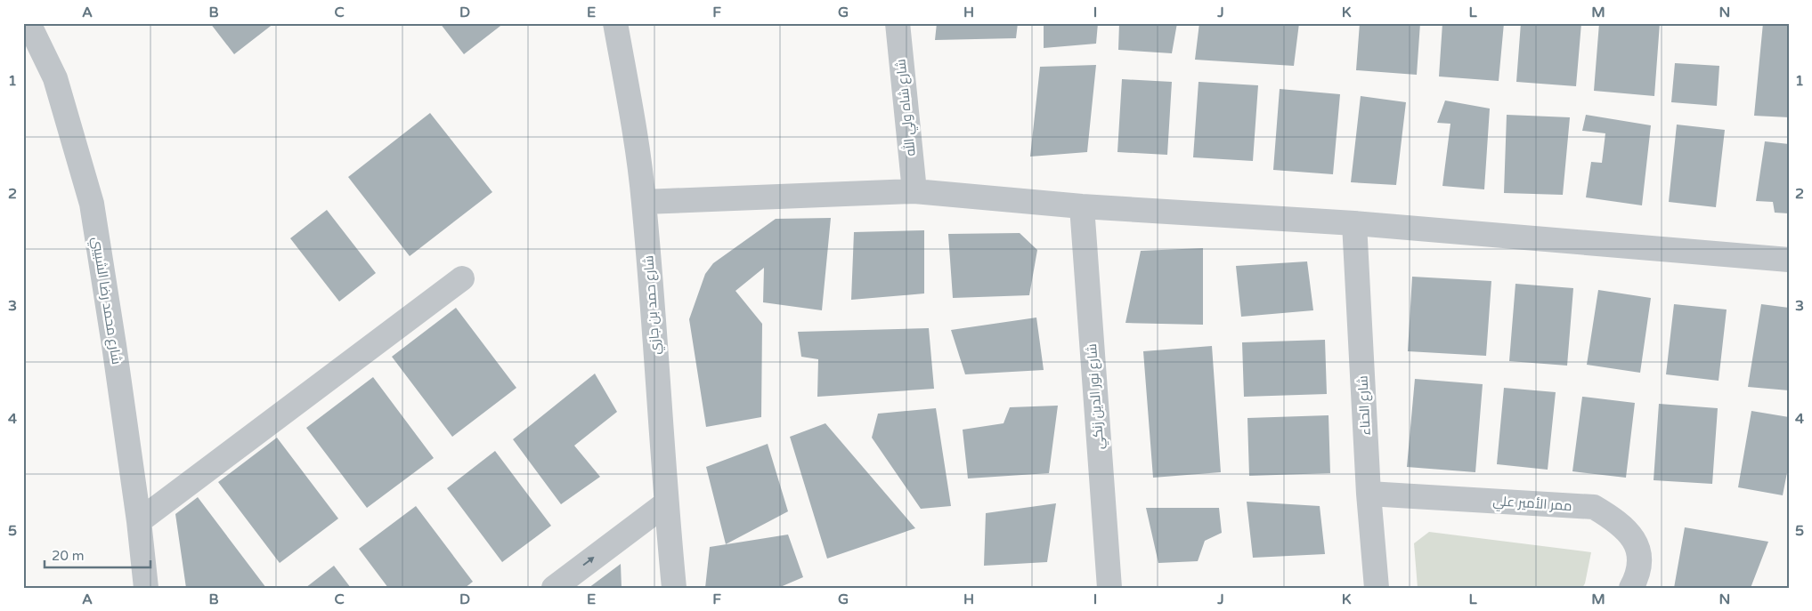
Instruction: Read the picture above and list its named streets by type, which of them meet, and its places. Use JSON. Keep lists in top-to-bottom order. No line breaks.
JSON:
{"streets":{"street":["شارع شاه ولي الله","شارع محمد رضا الشبيبي","شارع حمد بن جازي","شارع نور الدين زنكي","شارع الحناء","ممر الأمير علي"]},"crossings":[["شارع الحناء","ممر الأمير علي"]],"scale_bar":"20 m","grid":{"columns":["A","B","C","D","E","F","G","H","I","J","K","L","M","N"],"rows":["1","2","3","4","5"]}}
